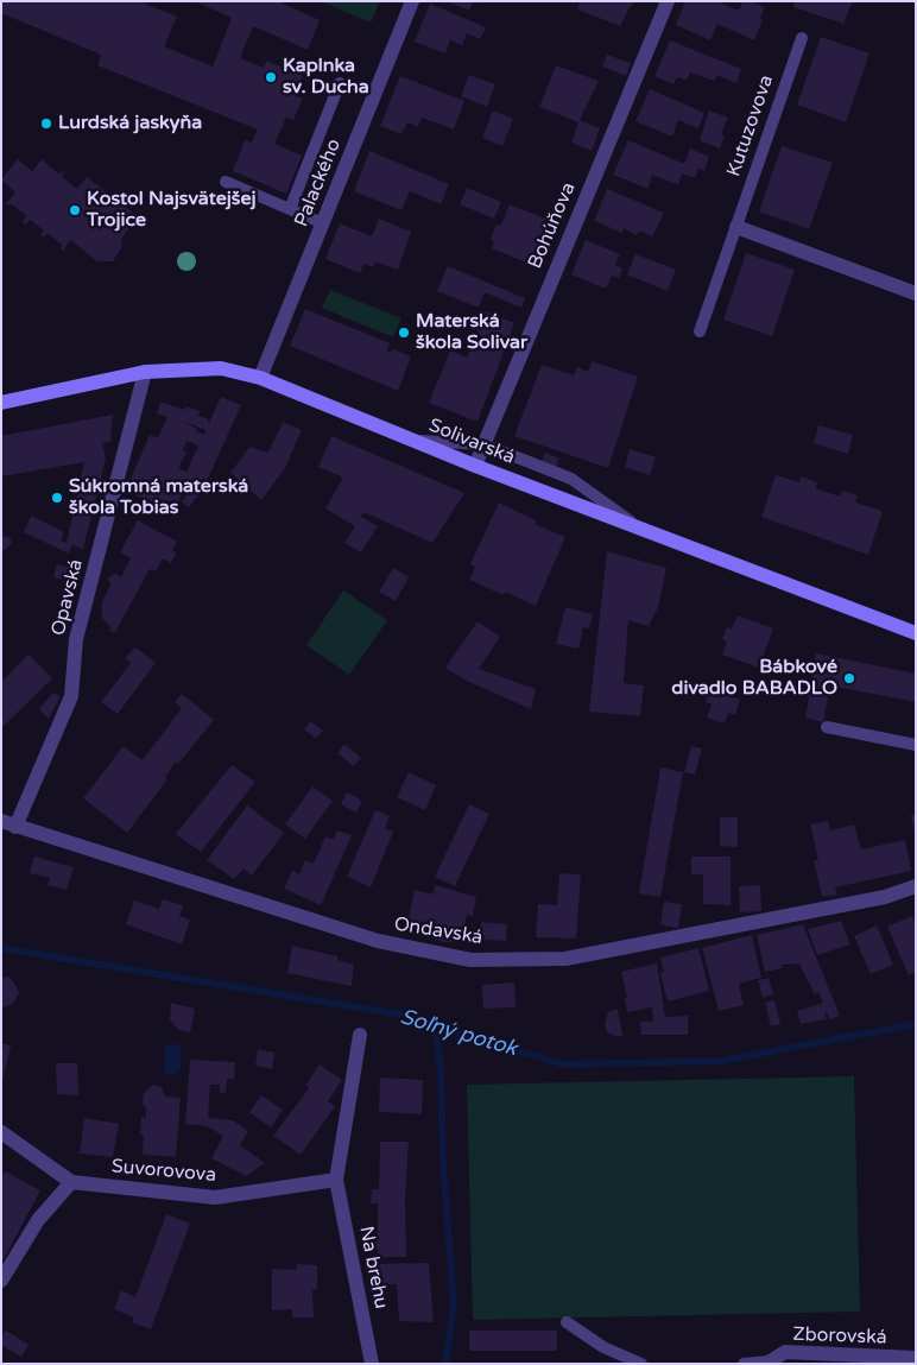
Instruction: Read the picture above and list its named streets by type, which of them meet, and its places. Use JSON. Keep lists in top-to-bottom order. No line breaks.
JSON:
{"streets":{"street":["Palackého","Bohúňova","Solivarská","Opavská","Ondavská","Suvorovova","Na brehu","Zborovská"],"lane":["Kutuzovova"]},"crossings":[["Palackého","Solivarská"],["Bohúňova","Solivarská"],["Solivarská","Opavská"],["Opavská","Ondavská"],["Suvorovova","Na brehu"]],"water":["Soľný potok"],"places":["Kaplnka sv. Ducha","Lurdská jaskyňa","Kostol Najsvätejšej Trojice","Materská škola Solivar","Súkromná materská škola Tobias","Bábkové divadlo BABADLO"]}
